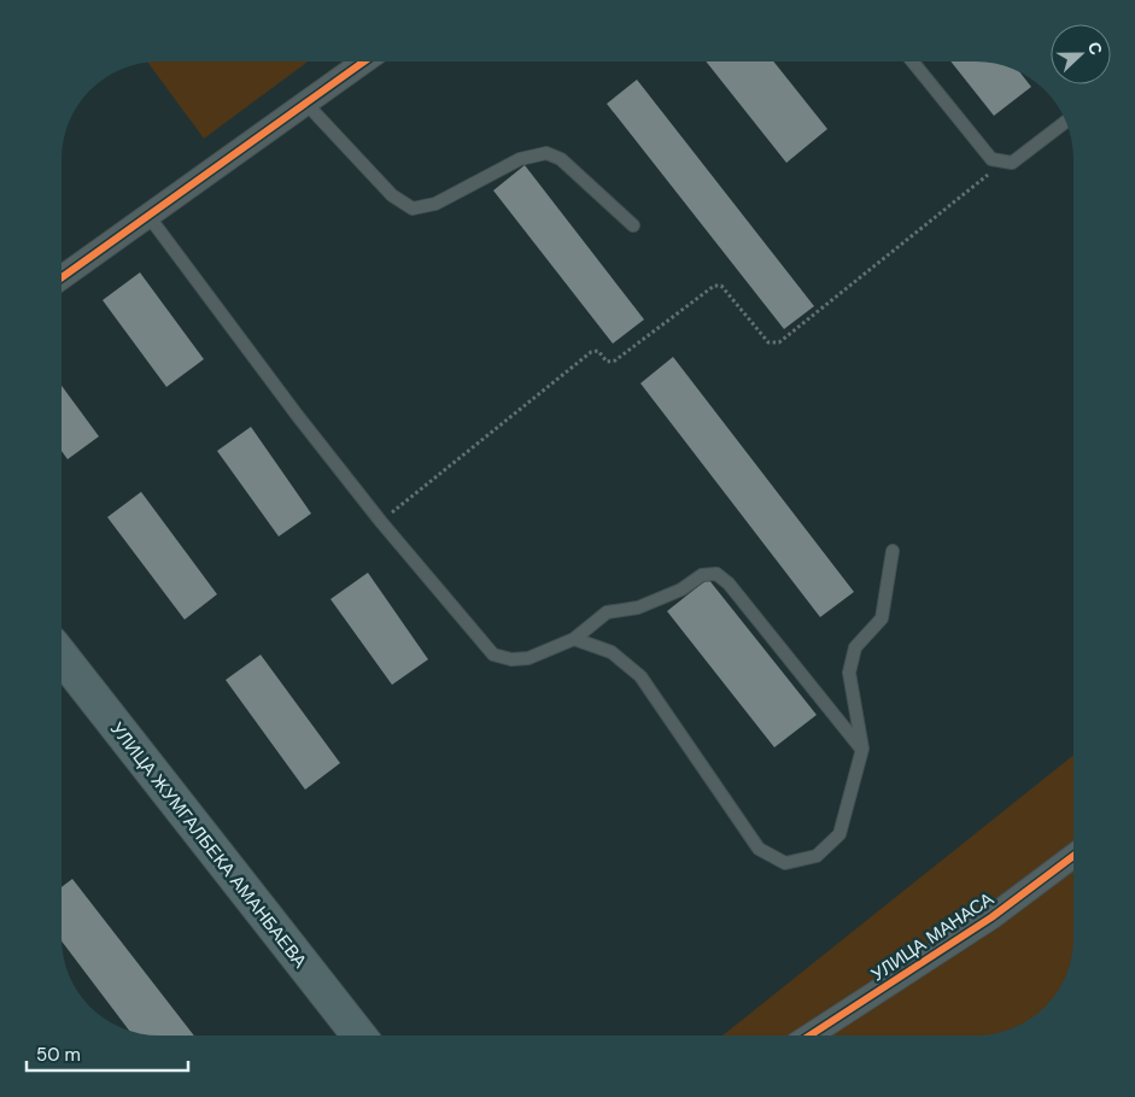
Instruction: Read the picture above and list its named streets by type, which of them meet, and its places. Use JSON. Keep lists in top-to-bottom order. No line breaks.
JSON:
{"streets":{"main road":["УЛИЦА ЖУМГАЛБЕКА АМАНБАЕВА"],"street":["УЛИЦА МАНАСА"]},"scale_bar":"50 m","north":"right"}
